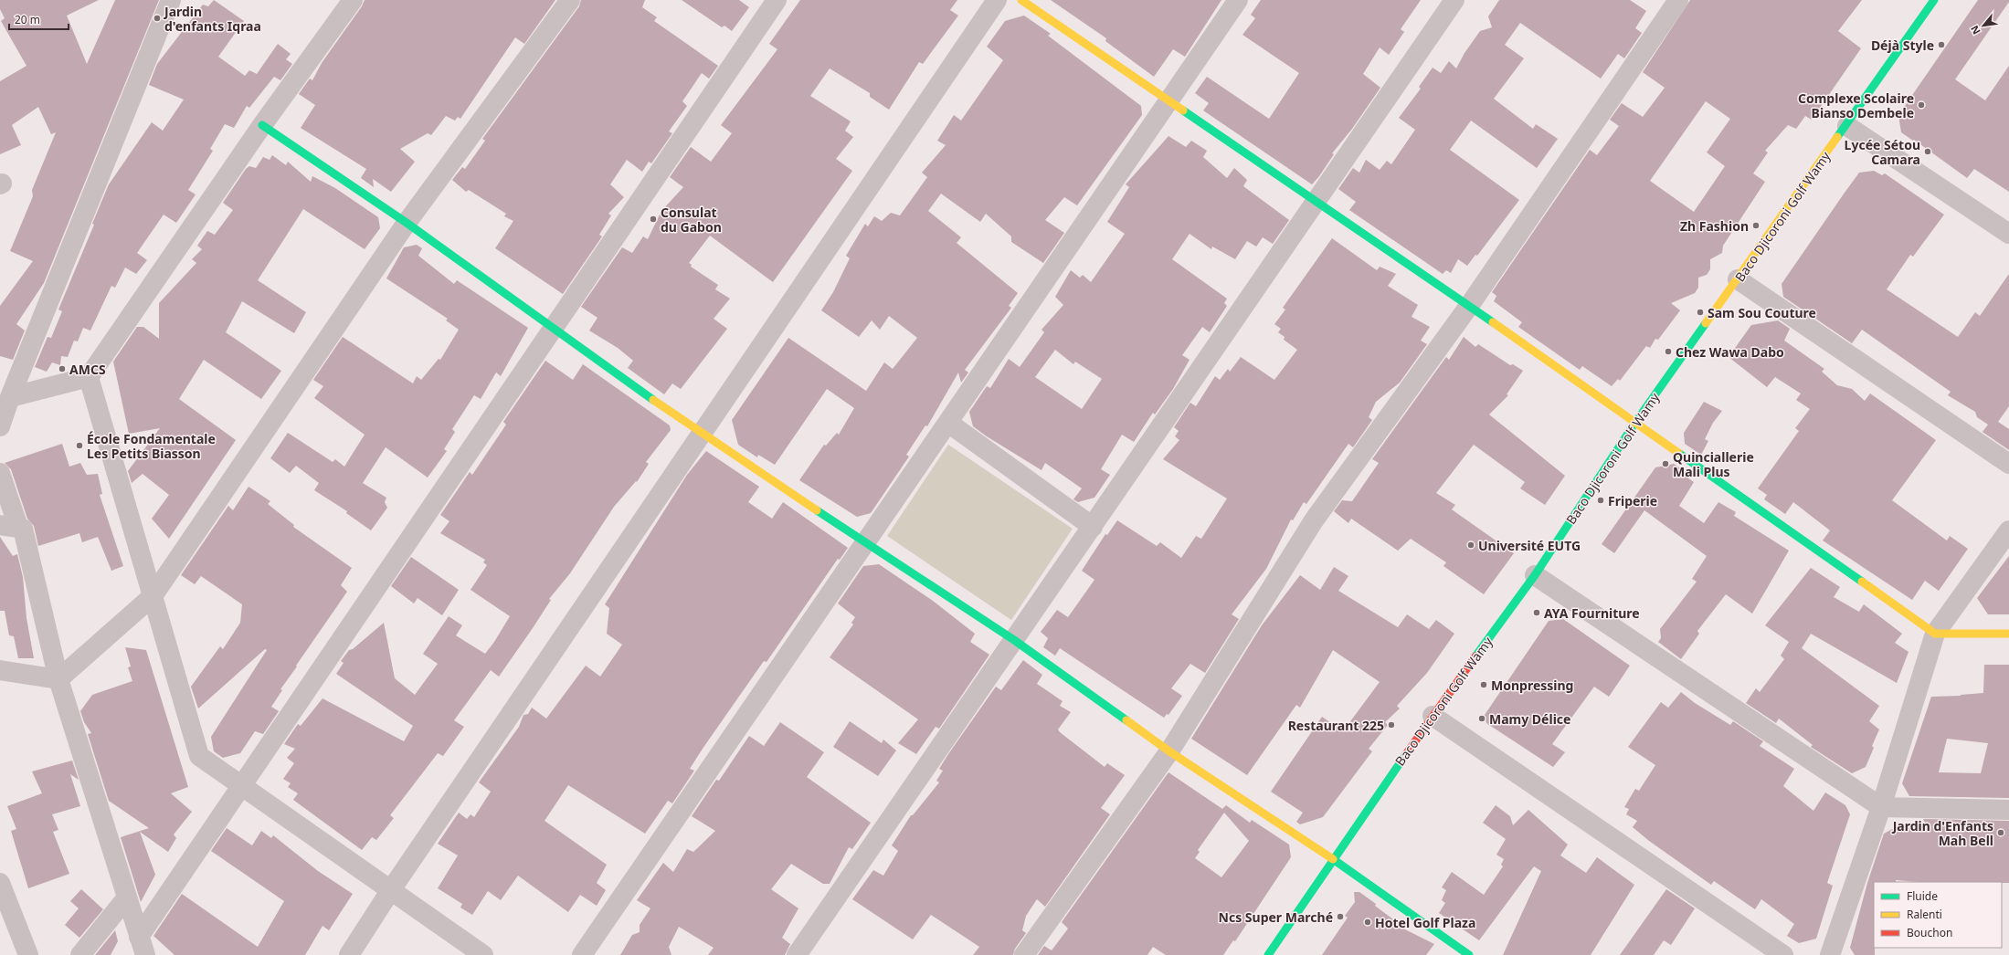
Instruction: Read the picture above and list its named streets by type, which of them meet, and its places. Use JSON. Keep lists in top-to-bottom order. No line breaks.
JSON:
{"streets":{"street":["Baco Djicoroni Golf Wamy"]},"places":["Jardin d'enfants Iqraa","Déjà Style","Complexe Scolaire Bianso Dembele","Lycée Sétou Camara","Consulat du Gabon","Zh Fashion","Sam Sou Couture","Chez Wawa Dabo","AMCS","École Fondamentale Les Petits Biasson","Quinciallerie Mali Plus","Friperie","Université EUTG","AYA Fourniture","Monpressing","Mamy Délice","Restaurant 225","Jardin d'Enfants Mah Bell","Ncs Super Marché","Hotel Golf Plaza"],"legend":["Fluide","Ralenti","Bouchon"],"scale_bar":"20 m","north":"bottom left"}
